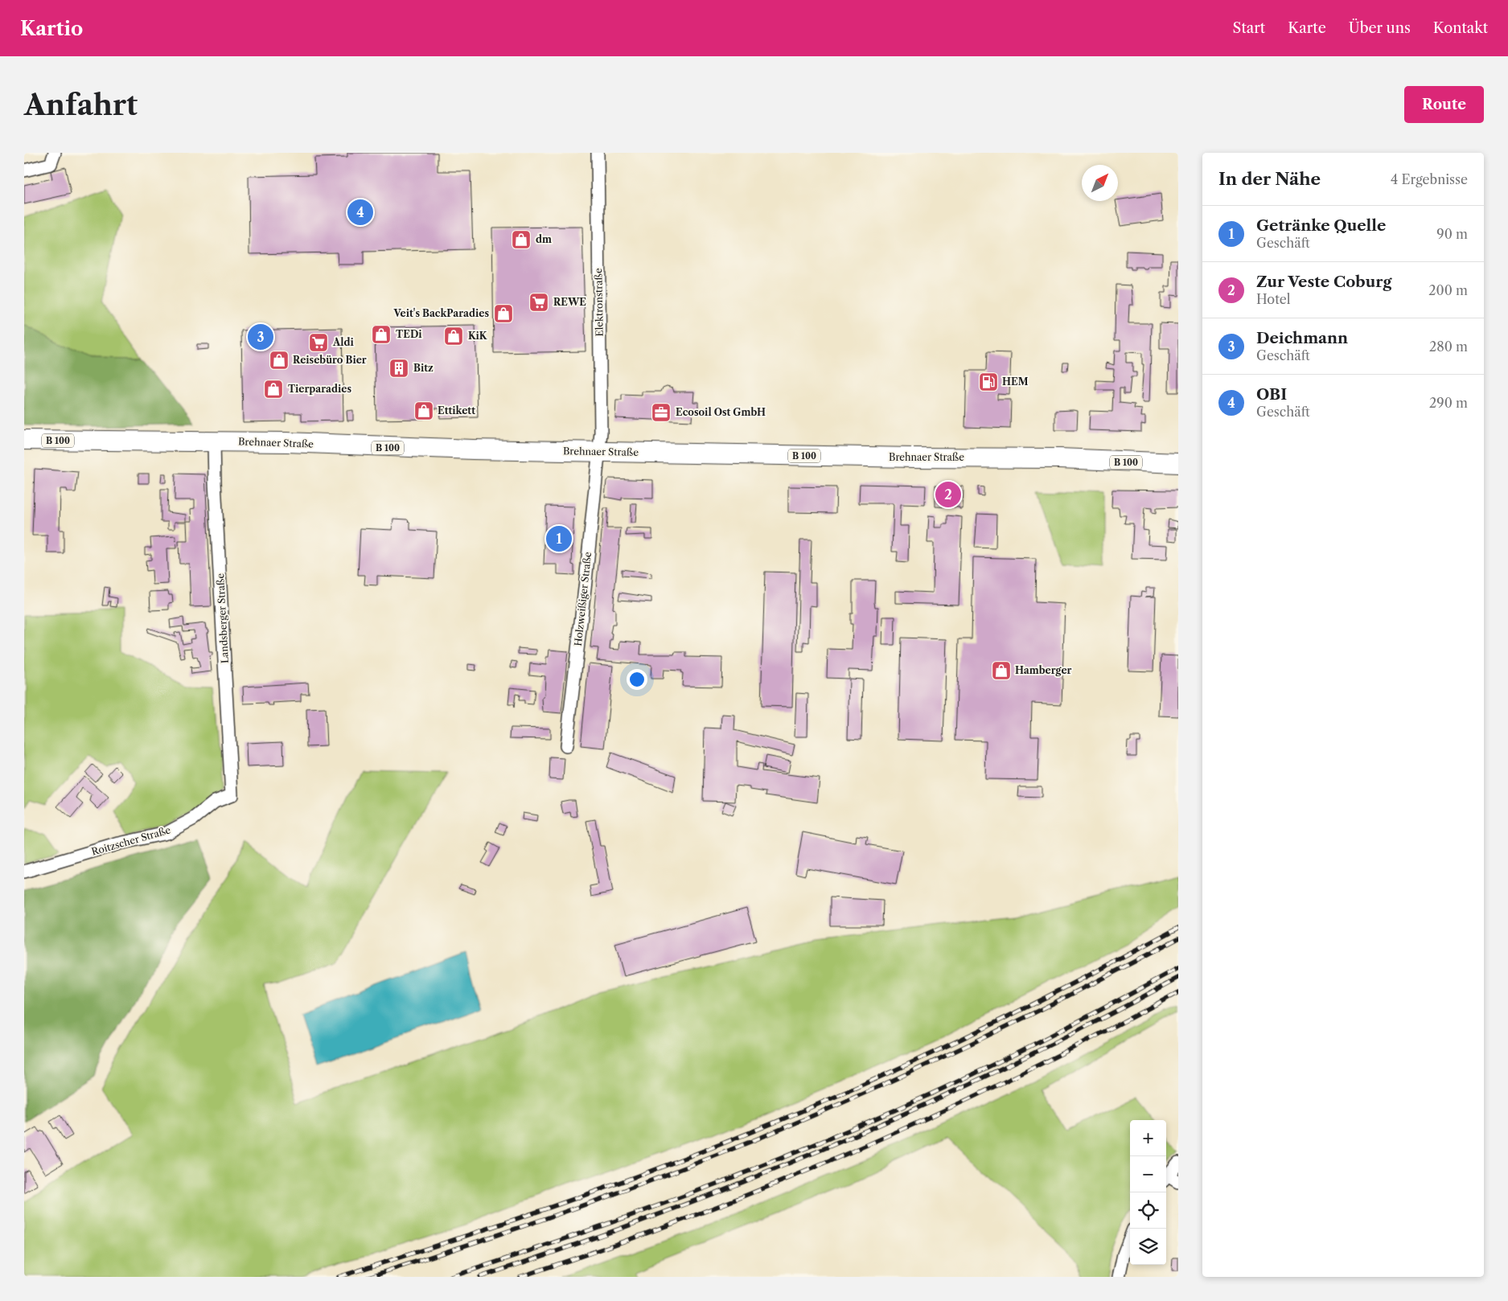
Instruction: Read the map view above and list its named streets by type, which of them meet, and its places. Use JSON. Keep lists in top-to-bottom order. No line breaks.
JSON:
{"streets":{"main road":["B 100","Brehnaer Straße"],"street":["Elektronstraße","Holzweißiger Straße","Landsberger Straße","Roitzscher Straße"]},"crossings":[["Elektronstraße","Brehnaer Straße"],["Elektronstraße","Holzweißiger Straße"],["Brehnaer Straße","Holzweißiger Straße"],["Brehnaer Straße","Landsberger Straße"],["Landsberger Straße","Roitzscher Straße"]],"places":{"shop":["dm","Veit's BackParadies","TEDi","KiK","Reisebüro Bier","Tierparadies","Ettikett","Hamberger"],"supermarket":["REWE","Aldi"],"building":["Bitz"],"fuel station":["HEM"],"office":["Ecosoil Ost GmbH"]},"north":"top right","page":{"header":"Kartio","nav":["Start","Karte","Über uns","Kontakt"],"buttons":"Route","title":"Anfahrt","heading":["In der Nähe","4 Ergebnisse"],"pins":["4","3","2","1"],"list":[{"mark":"1","name":"Getränke Quelle","note":"Geschäft","value":"90 m"},{"mark":"2","name":"Zur Veste Coburg","note":"Hotel","value":"200 m"},{"mark":"3","name":"Deichmann","note":"Geschäft","value":"280 m"},{"mark":"4","name":"OBI","note":"Geschäft","value":"290 m"}],"map_buttons":["+","−"]}}
